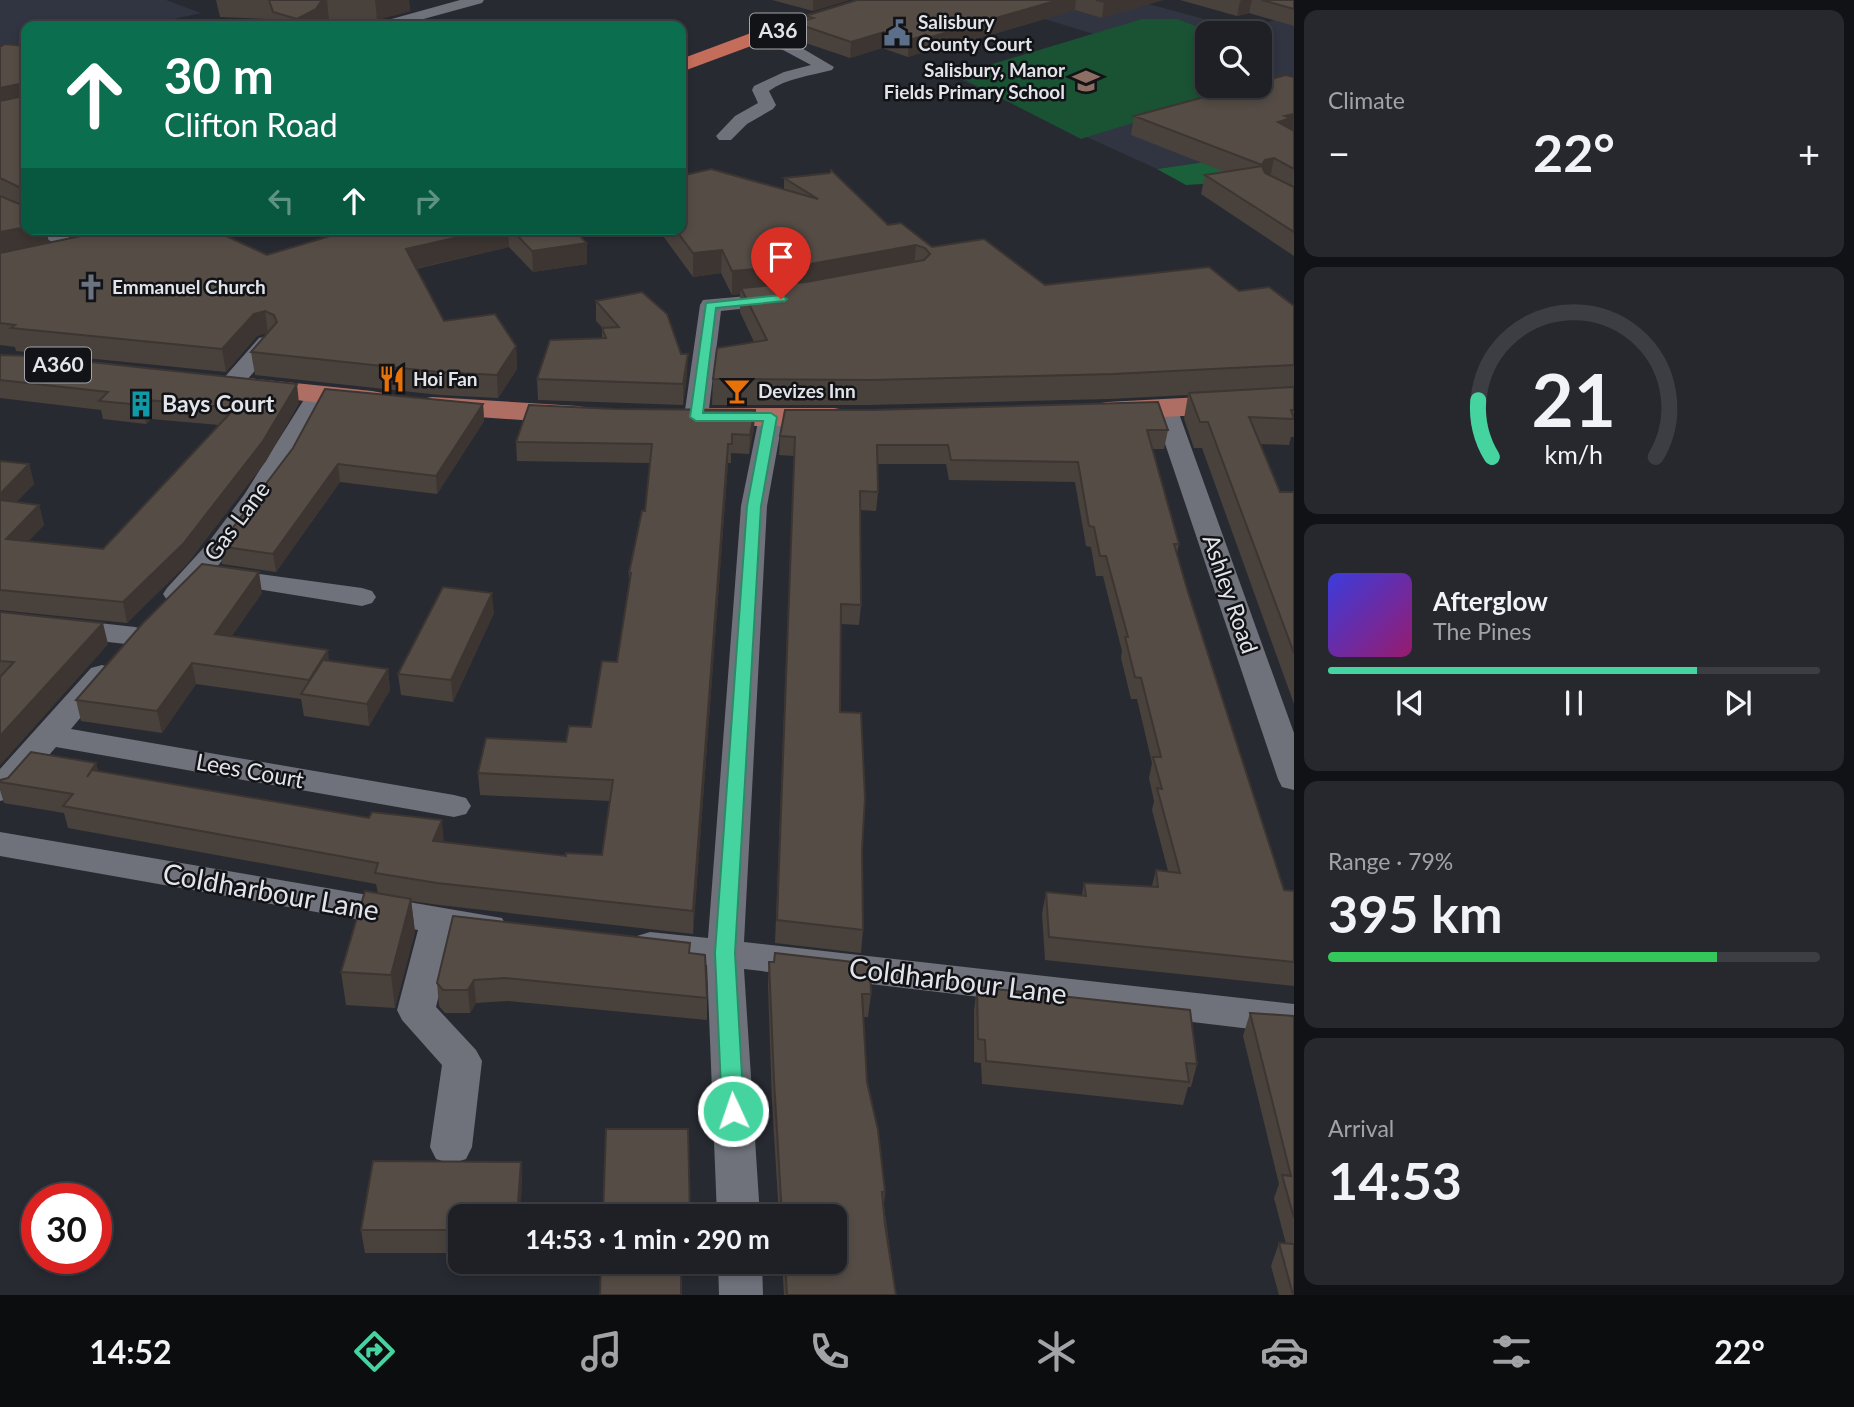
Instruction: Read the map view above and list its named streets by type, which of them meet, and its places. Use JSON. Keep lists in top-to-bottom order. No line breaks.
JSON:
{"streets":{"highway":["A36"],"street":["Gas Lane","Ashley Road","Lees Court","Coldharbour Lane"]},"crossings":[["Gas Lane","Lees Court"]],"places":{"public building":["Salisbury County Court"],"school or university":["Salisbury, Manor Fields Primary School"],"church":["Emmanuel Church"],"restaurant":["Hoi Fan"],"bar":["Devizes Inn"],"building":["Bays Court"]},"page":{"tile":["Climate",["Range · 79%","395 km"],["Arrival","14:53"]],"turn":["30 m","Clifton Road"],"heat":["−","22°","+"],"song":["Afterglow","The Pines"],"limit":"30","trip":"14:53 · 1 min · 290 m","tabs":["14:52","22°"],"gauge":["21","km/h"]}}
